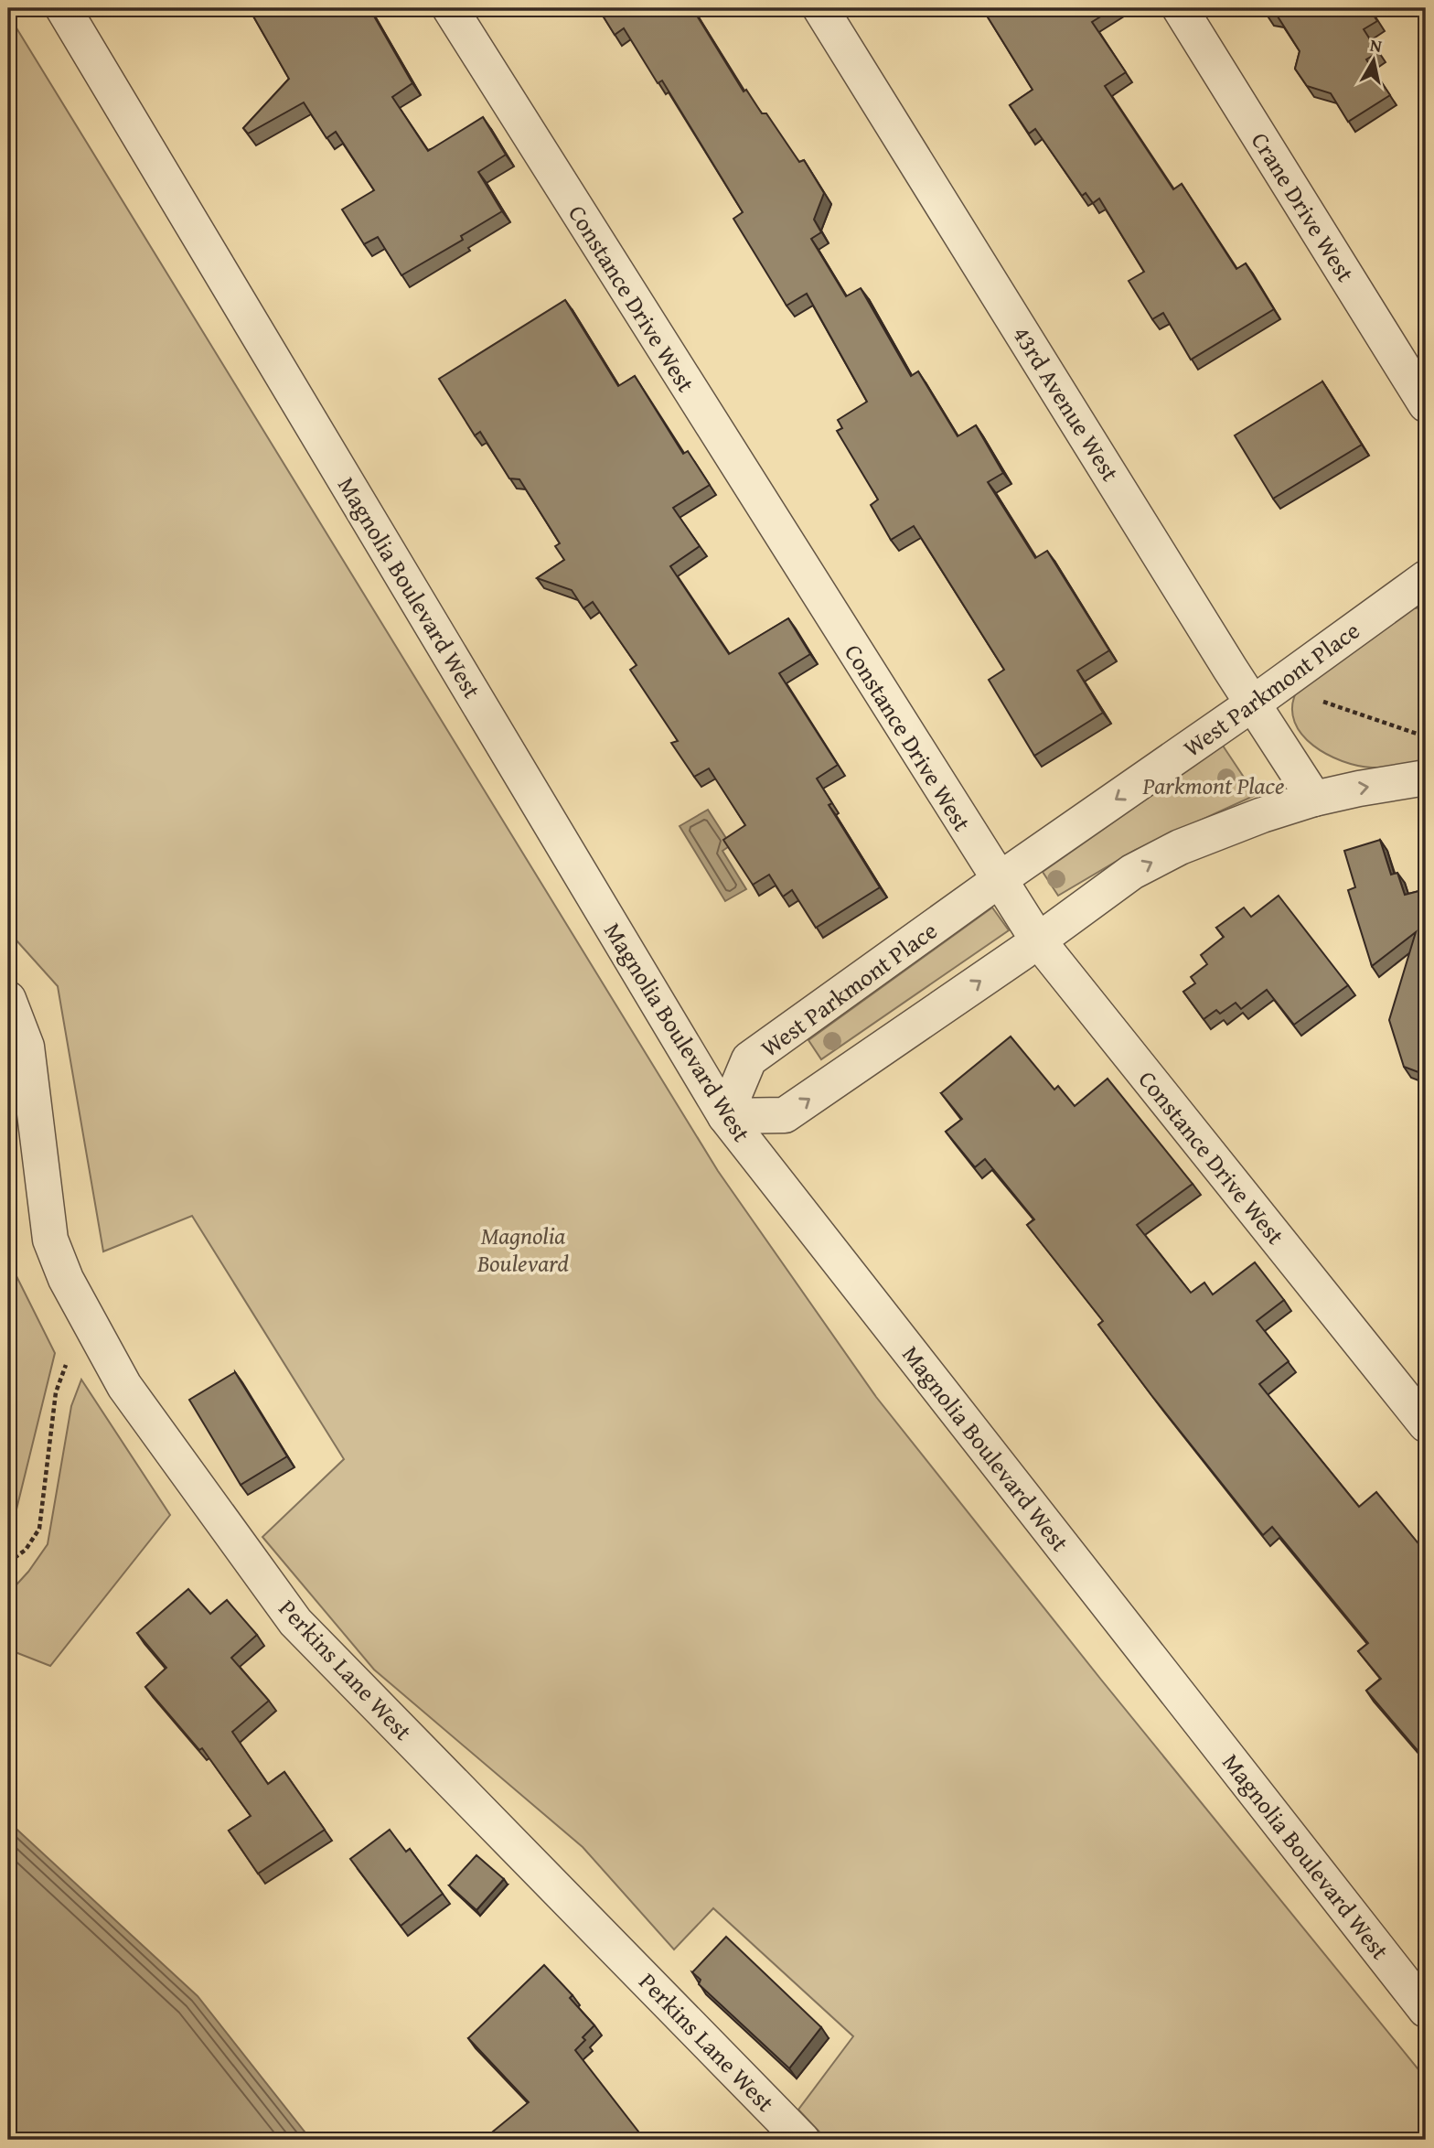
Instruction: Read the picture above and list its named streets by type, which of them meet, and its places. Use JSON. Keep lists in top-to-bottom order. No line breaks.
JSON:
{"streets":{"street":["Crane Drive West","Constance Drive West","43rd Avenue West","Magnolia Boulevard West","West Parkmont Place","Perkins Lane West"]},"crossings":[["Constance Drive West","West Parkmont Place"],["43rd Avenue West","West Parkmont Place"],["Magnolia Boulevard West","West Parkmont Place"]],"parks":["Parkmont Place","Magnolia Boulevard"],"north":"top"}
